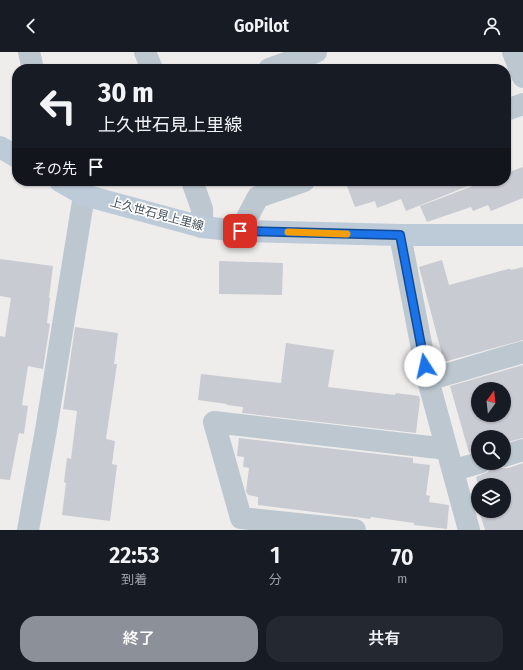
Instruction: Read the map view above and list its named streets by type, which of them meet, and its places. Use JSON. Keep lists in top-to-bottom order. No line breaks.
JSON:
{"streets":{"main road":["上久世石見上里線"]},"north":"top","page":{"header":"GoPilot","turn":["30 m","上久世石見上里線"],"then":"その先","eta":["22:53","到着","1","分","70","m"],"buttons":["終了","共有"]}}
